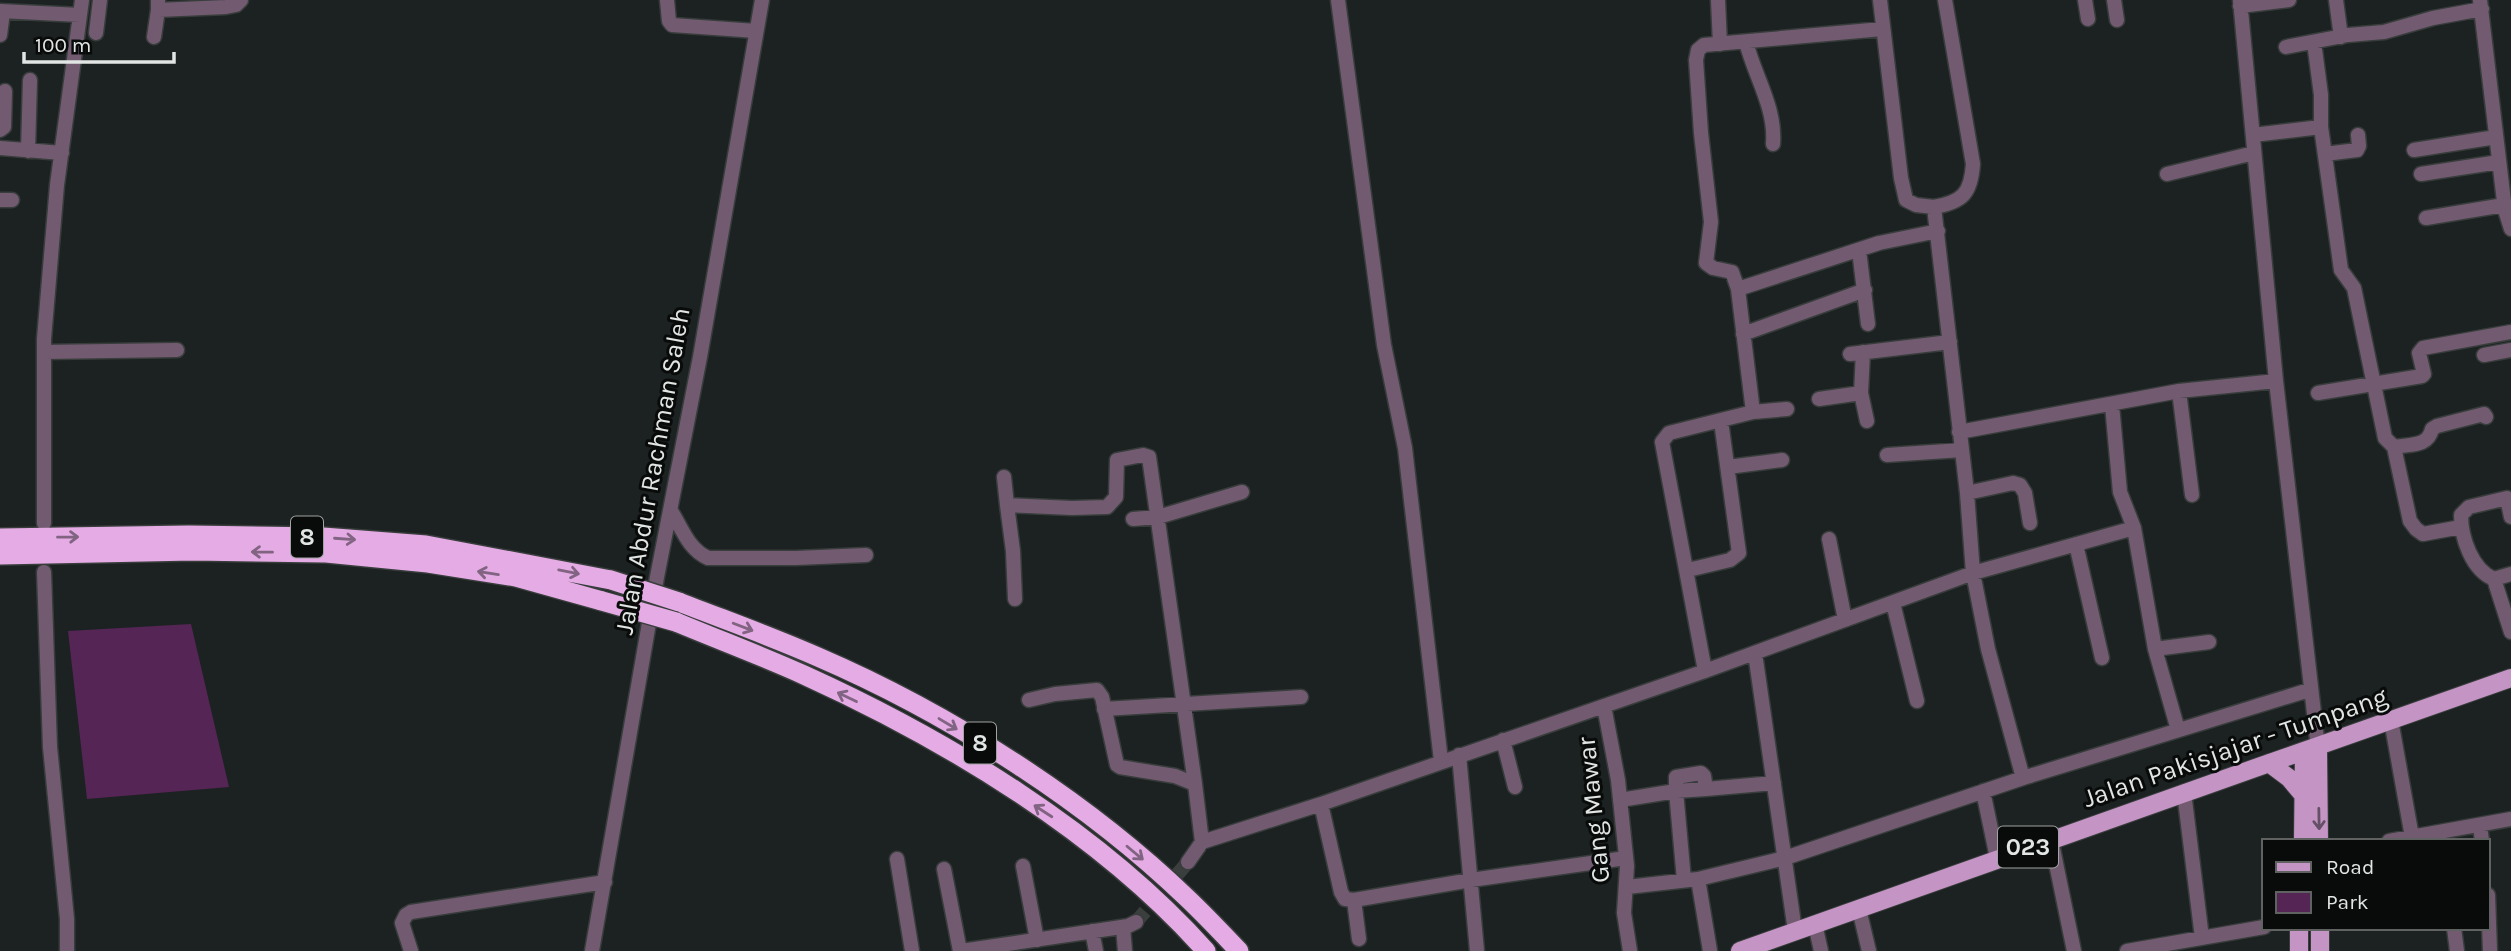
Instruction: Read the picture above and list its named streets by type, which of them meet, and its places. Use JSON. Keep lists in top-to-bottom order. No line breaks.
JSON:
{"streets":{"highway":["8"],"main road":["Jalan Pakisjajar - Tumpang","023"],"street":["Jalan Abdur Rachman Saleh","Gang Mawar"]},"legend":["Road","Park"],"scale_bar":"100 m"}
